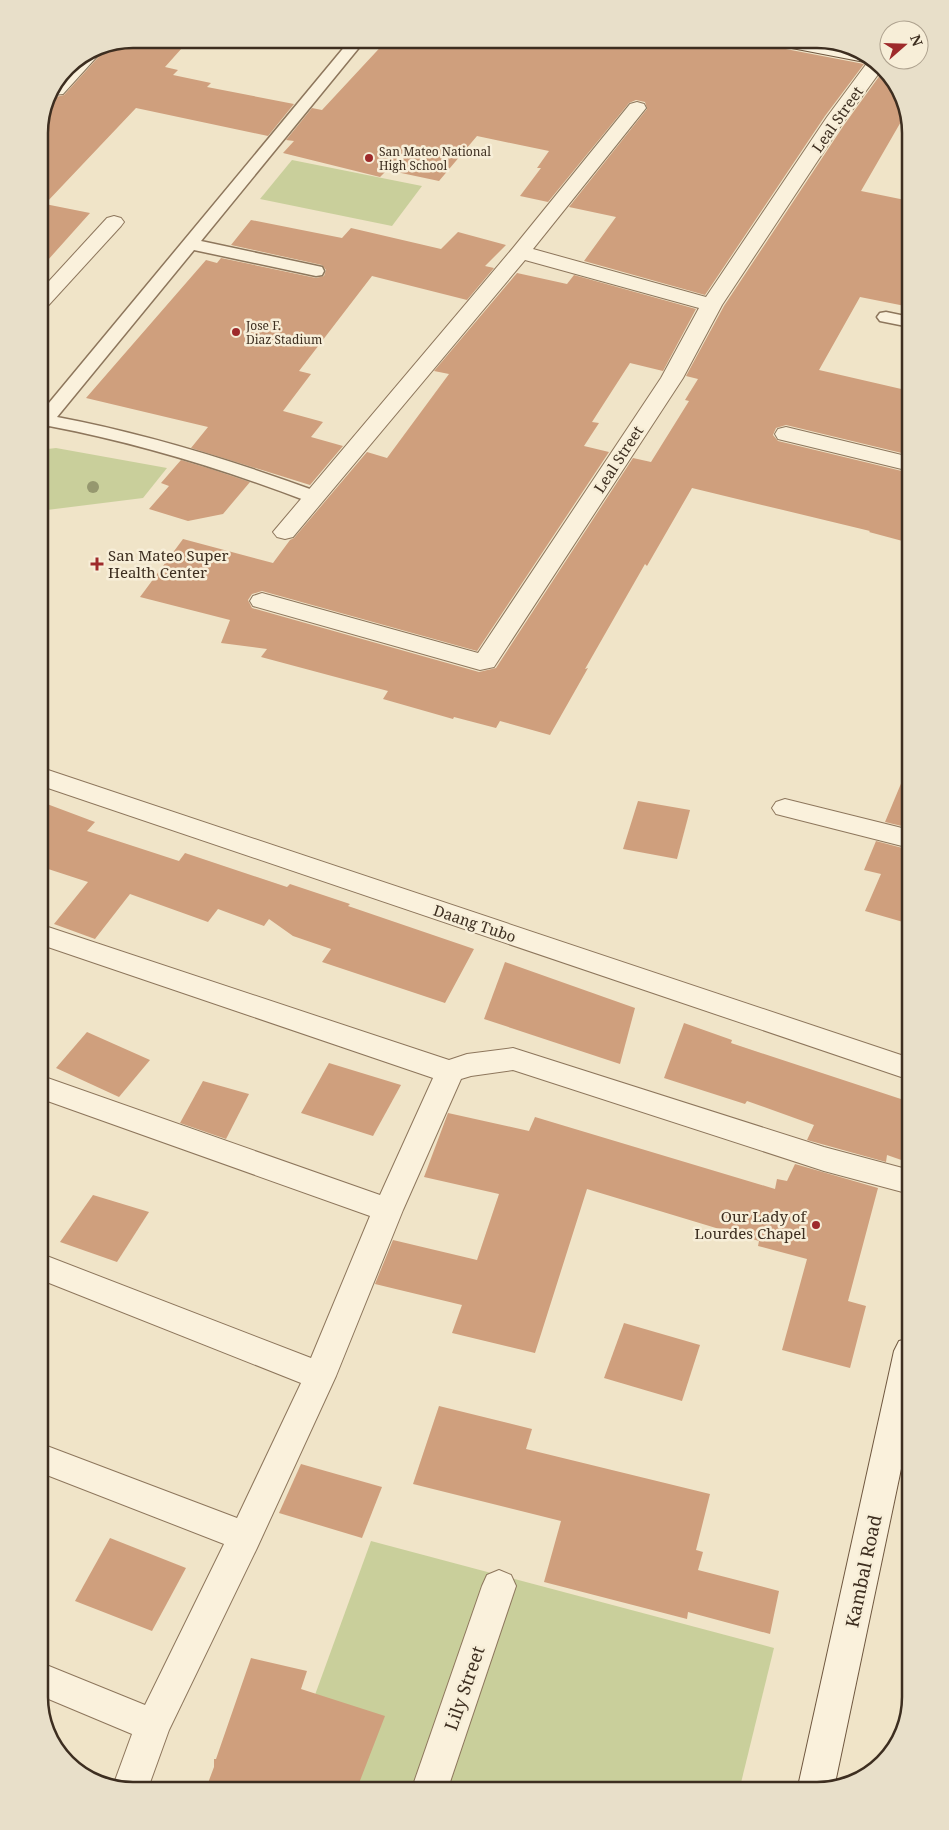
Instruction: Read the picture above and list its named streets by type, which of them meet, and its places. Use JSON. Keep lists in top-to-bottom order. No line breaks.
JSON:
{"streets":{"street":["Leal Street","Daang Tubo","Kambal Road","Lily Street"]},"places":{"other":["San Mateo National High School","Jose F. Diaz Stadium","Our Lady of Lourdes Chapel"],"health":["San Mateo Super Health Center"]},"north":"right"}
